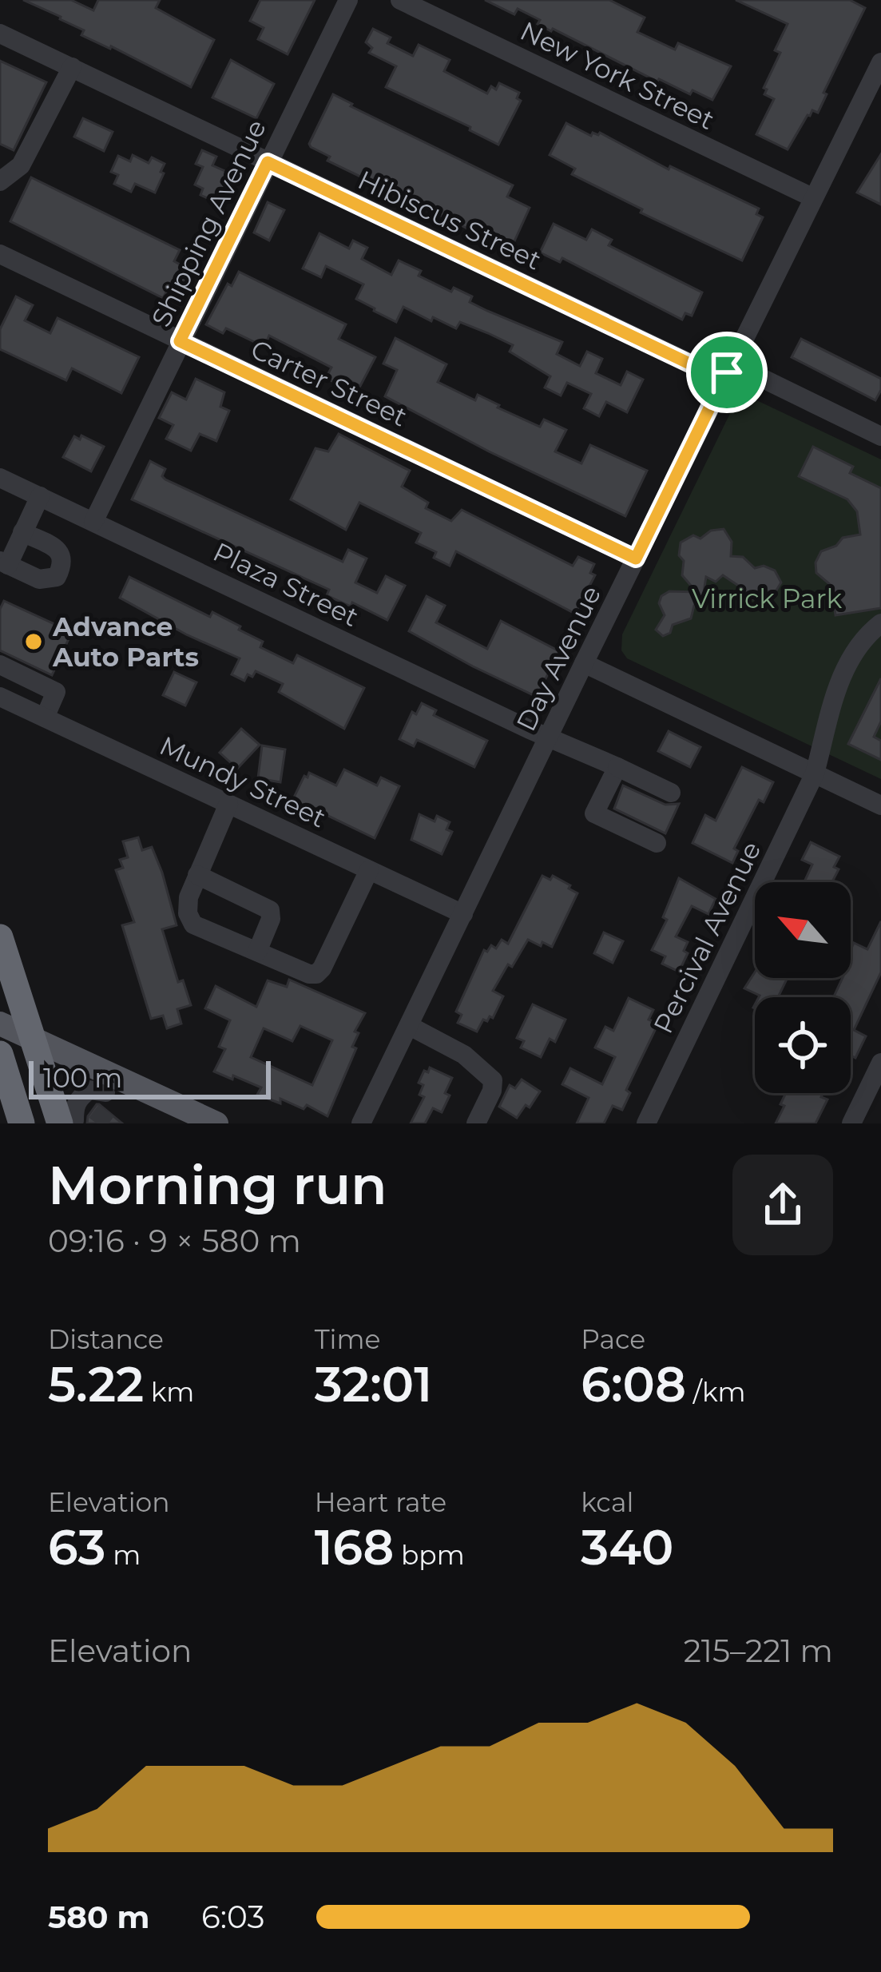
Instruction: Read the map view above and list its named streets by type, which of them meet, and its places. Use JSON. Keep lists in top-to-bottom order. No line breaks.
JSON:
{"streets":{"street":["New York Street","Hibiscus Street","Shipping Avenue","Carter Street","Plaza Street","Day Avenue","Mundy Street","Percival Avenue"]},"crossings":[["New York Street","Day Avenue"],["Hibiscus Street","Shipping Avenue"],["Hibiscus Street","Day Avenue"],["Shipping Avenue","Carter Street"],["Shipping Avenue","Plaza Street"],["Carter Street","Day Avenue"],["Plaza Street","Day Avenue"],["Day Avenue","Mundy Street"]],"parks":["Virrick Park"],"places":["Advance Auto Parts"],"scale_bar":"100 m","north":"top left","page":{"scale":"100 m","heading":["Morning run","09:16 · 9 × 580 m"],"stats":[["Distance","5.22 km"],["Time","32:01"],["Pace","6:08 /km"],["Elevation","63 m"],["Heart rate","168 bpm"],["kcal","340"]],"chart":["Elevation","215–221 m"],"list":[{"name":"580 m","note":"6:03"}]}}
